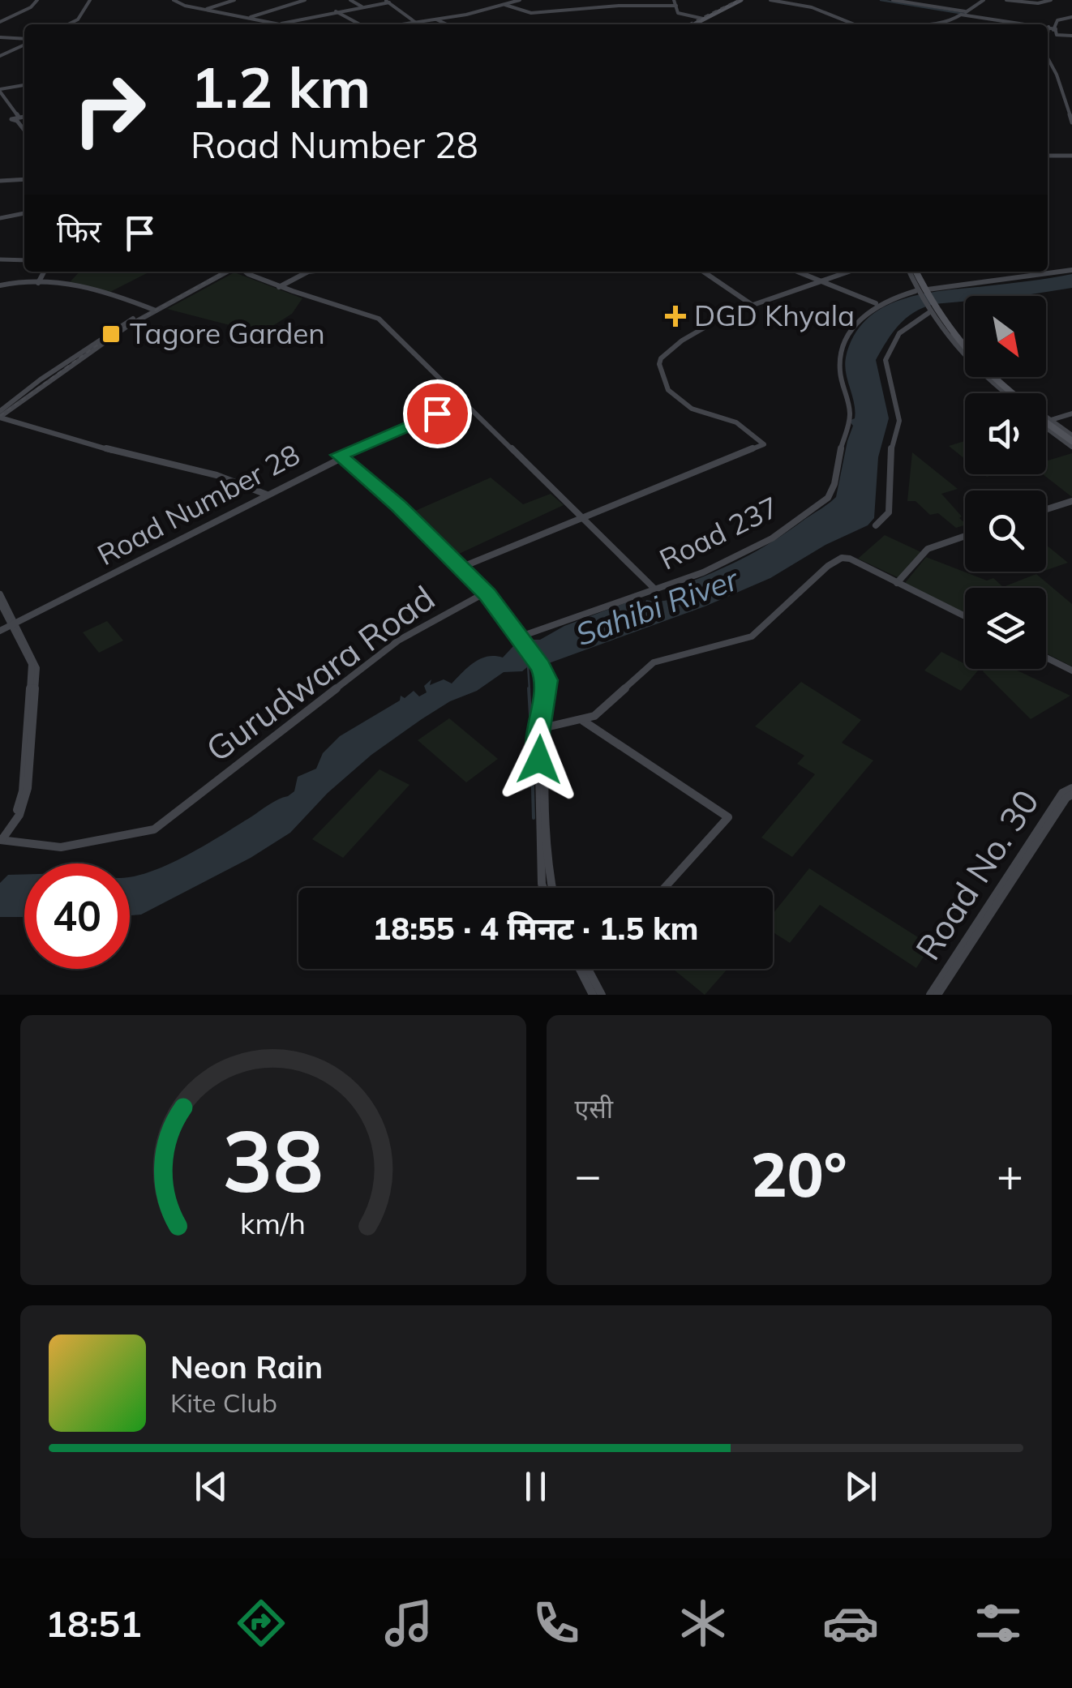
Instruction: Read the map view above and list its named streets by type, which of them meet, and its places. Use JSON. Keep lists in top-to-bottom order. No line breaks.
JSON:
{"streets":{"street":["Road Number 28","Road 237","Gurudwara Road","Road No. 30"]},"water":["Sahibi River"],"places":{"health":["DGD Khyala"],"transit":["Tagore Garden"]},"north":"bottom right","page":{"turn":["1.2 km","Road Number 28"],"then":"फिर","limit":"40","trip":"18:55 · 4 मिनट · 1.5 km","tile":"एसी","heat":["−","20°","+"],"song":["Neon Rain","Kite Club"],"tabs":"18:51","gauge":["38","km/h"]}}
